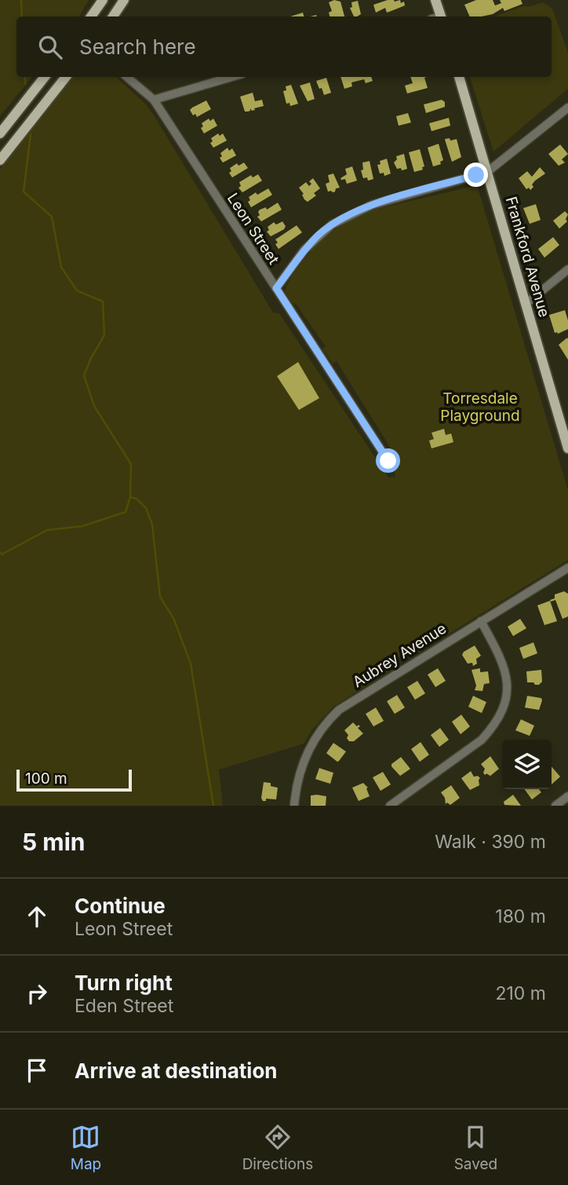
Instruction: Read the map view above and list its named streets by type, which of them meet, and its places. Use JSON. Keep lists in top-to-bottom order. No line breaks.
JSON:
{"streets":{"main road":["Frankford Avenue"],"street":["Leon Street","Aubrey Avenue"]},"parks":["Torresdale Playground"],"scale_bar":"100 m","page":{"search":"Search here","scale":"100 m","heading":["5 min","Walk · 390 m"],"list":[["Continue","Leon Street","180 m"],["Turn right","Eden Street","210 m"],"Arrive at destination"],"nav":["Map","Directions","Saved"]}}
